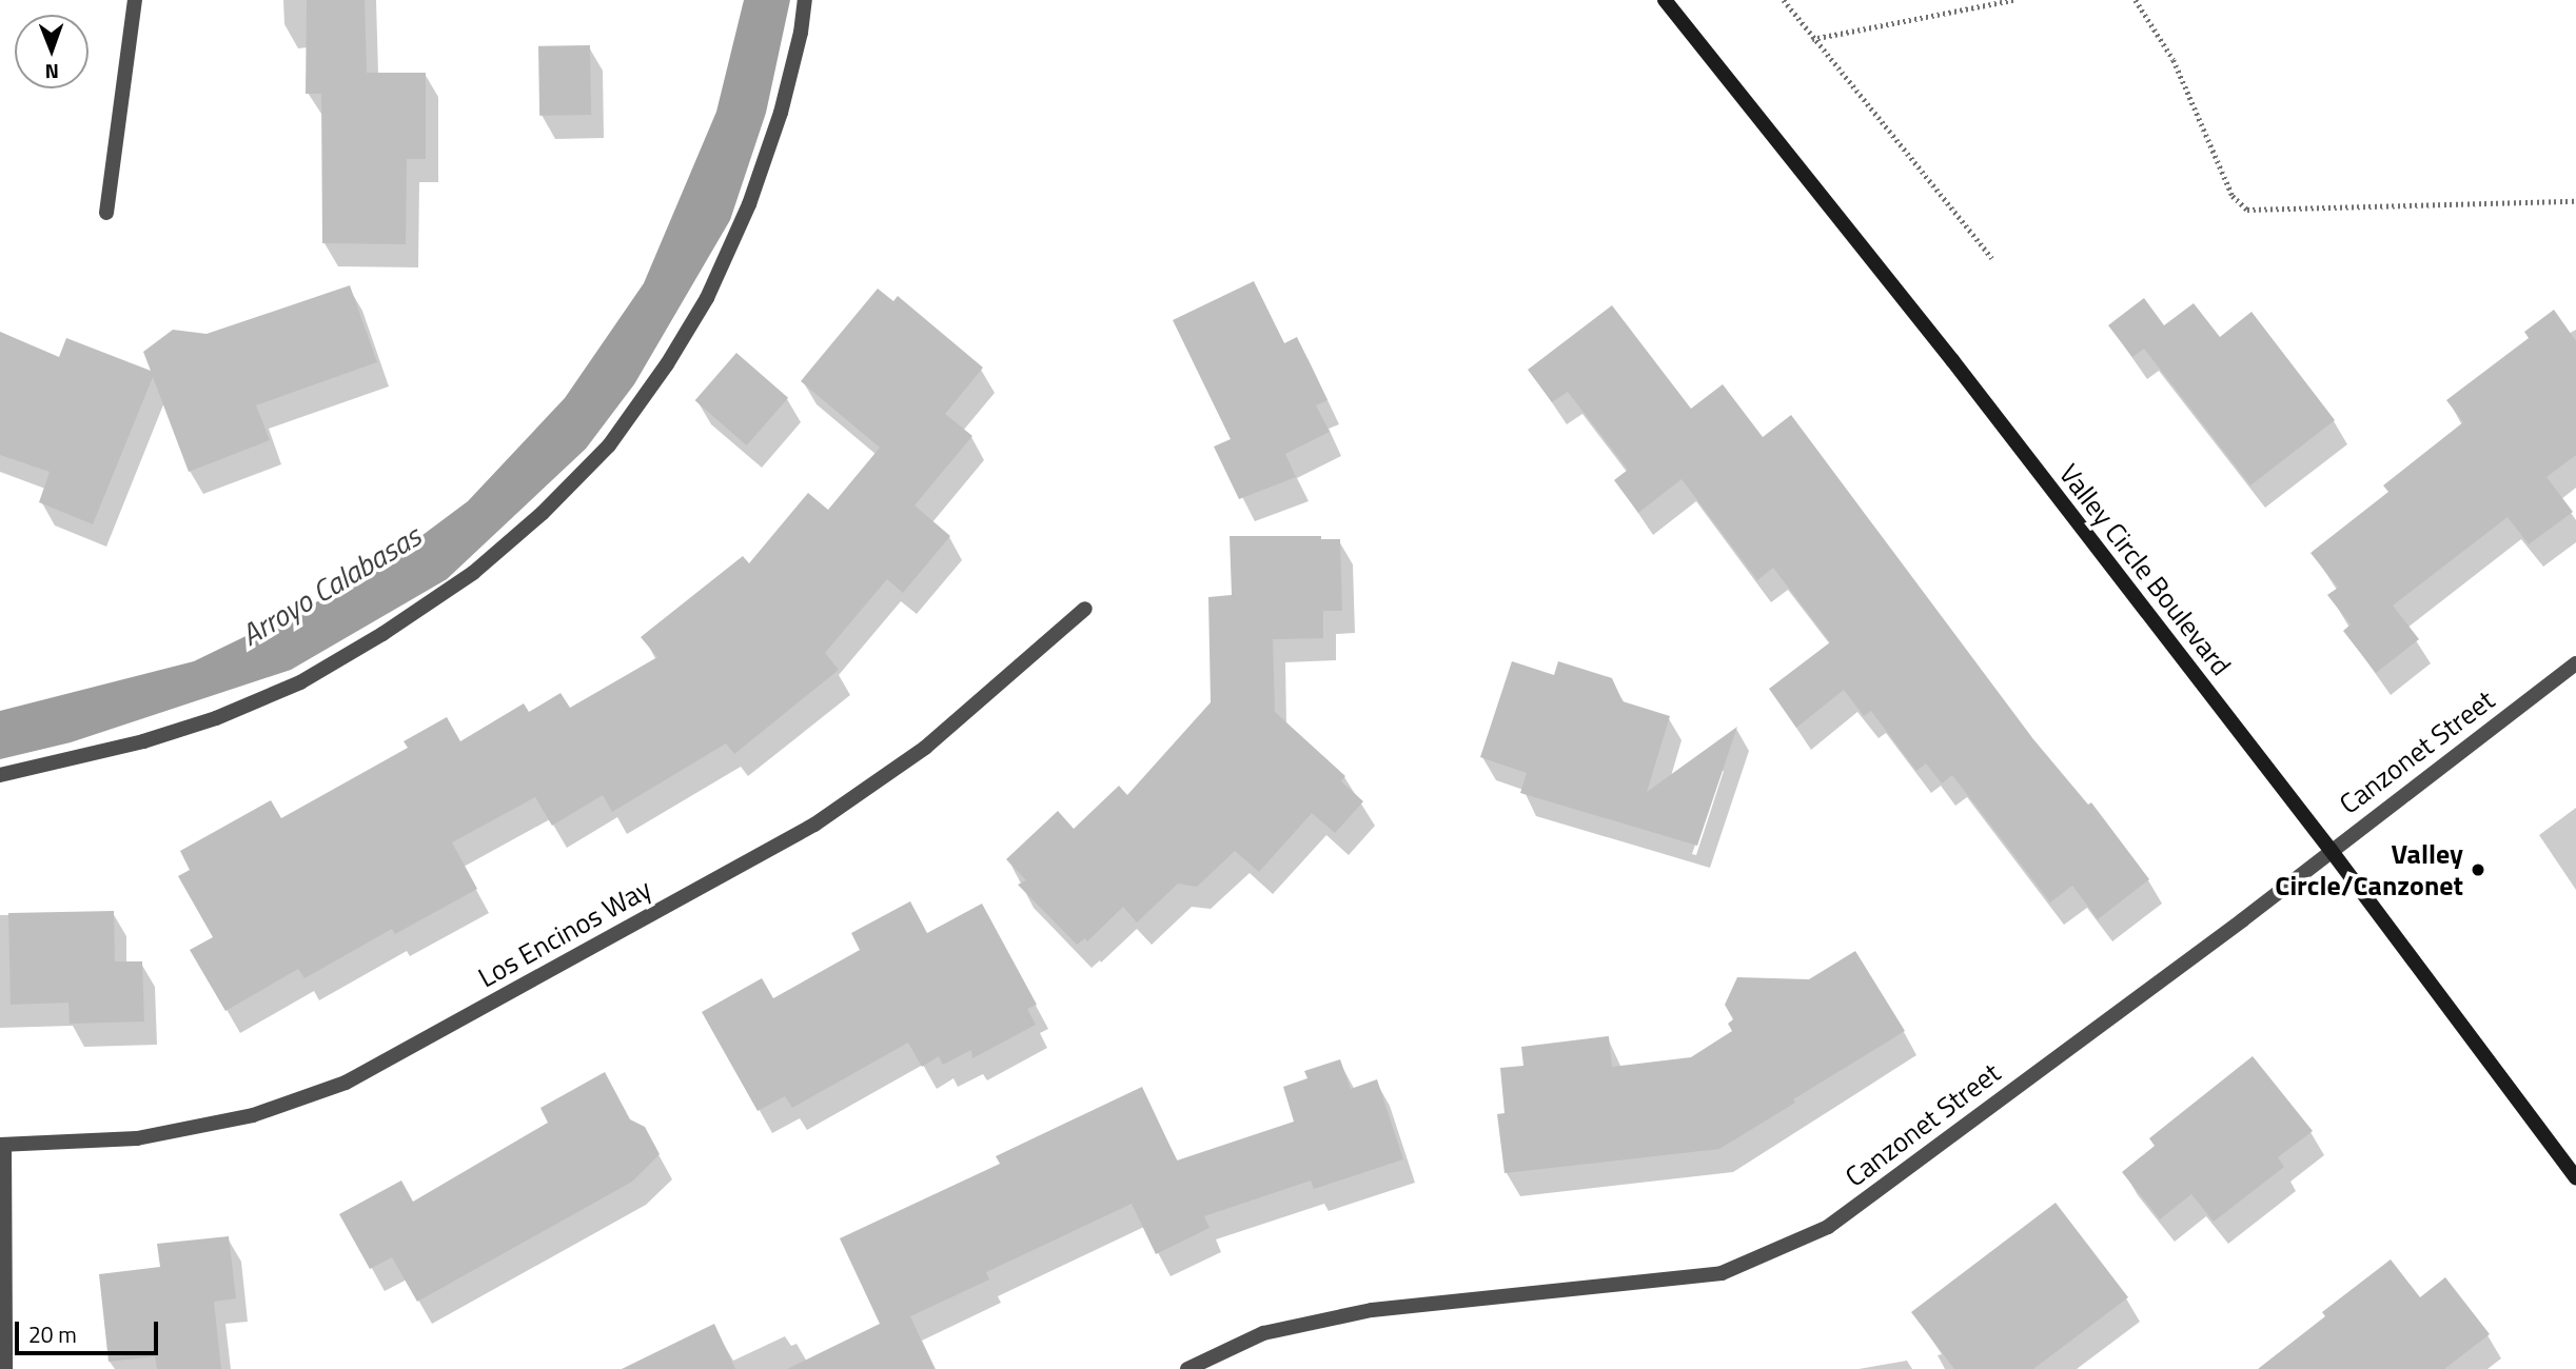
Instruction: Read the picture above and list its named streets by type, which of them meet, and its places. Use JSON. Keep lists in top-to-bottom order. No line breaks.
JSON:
{"streets":{"main road":["Valley Circle Boulevard"],"street":["Canzonet Street","Los Encinos Way"]},"crossings":[["Valley Circle Boulevard","Canzonet Street"]],"water":["Arroyo Calabasas"],"places":["Valley Circle/Canzonet"],"scale_bar":"20 m","north":"bottom"}
